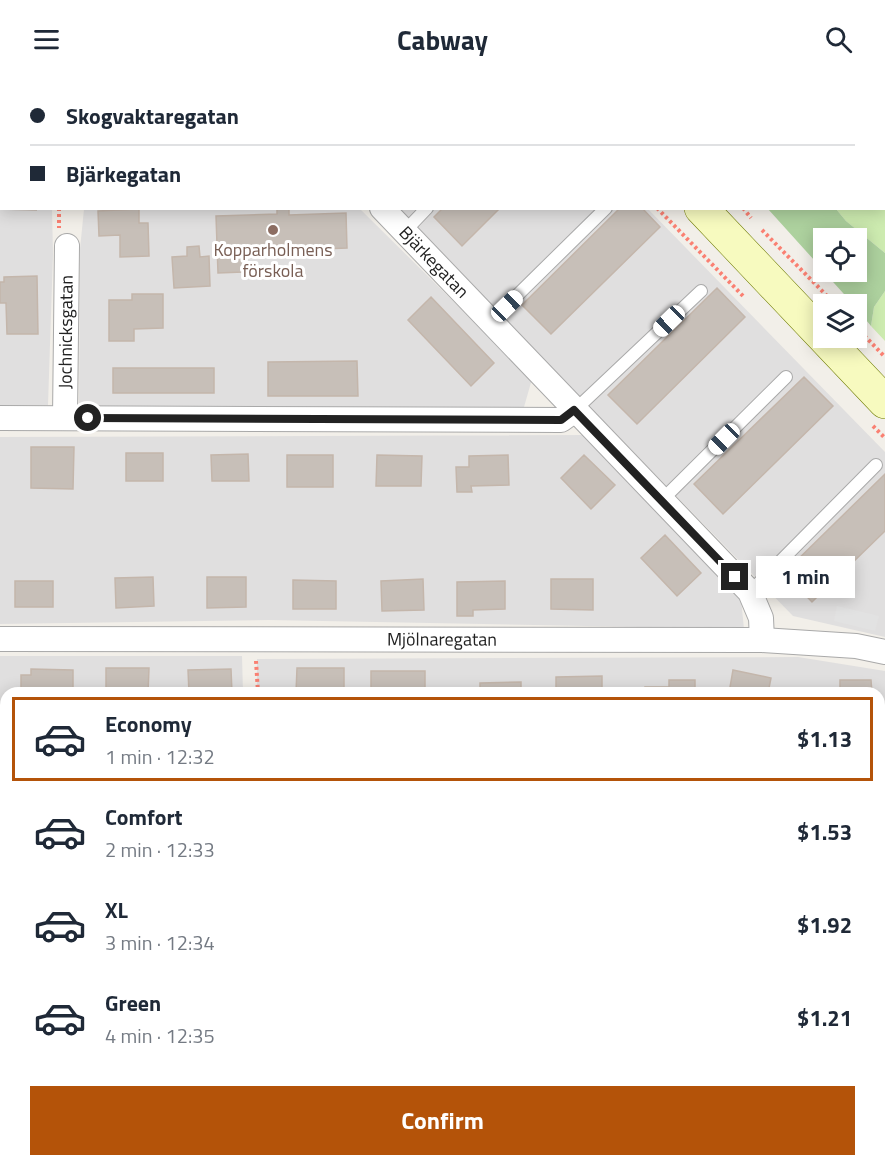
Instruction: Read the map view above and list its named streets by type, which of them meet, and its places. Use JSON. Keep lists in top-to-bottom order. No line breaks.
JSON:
{"streets":{"street":["Bjärkegatan","Jochnicksgatan","Mjölnaregatan"]},"crossings":[["Bjärkegatan","Mjölnaregatan"]],"places":["Kopparholmens förskola"],"page":{"header":"Cabway","banner":["Skogvaktaregatan","Bjärkegatan"],"bubble":"1 min","list":[{"name":"Economy","note":"1 min · 12:32","value":"$1.13"},{"name":"Comfort","note":"2 min · 12:33","value":"$1.53"},{"name":"XL","note":"3 min · 12:34","value":"$1.92"},{"name":"Green","note":"4 min · 12:35","value":"$1.21"}],"buttons":"Confirm"}}
